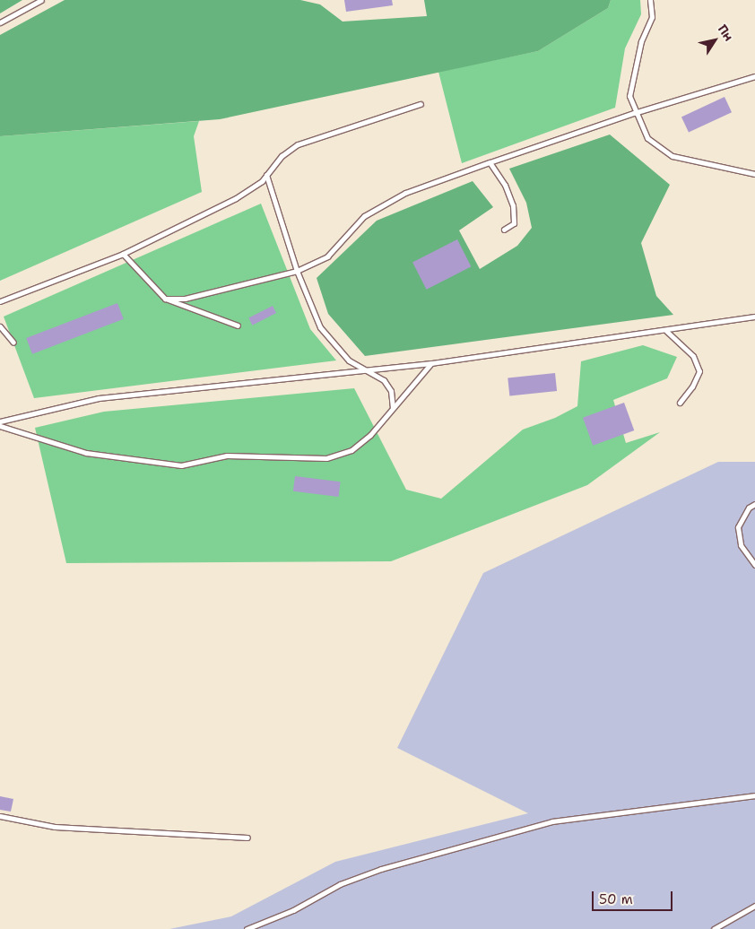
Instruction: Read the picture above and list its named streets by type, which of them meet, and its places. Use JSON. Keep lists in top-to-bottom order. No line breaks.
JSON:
{"scale_bar":"50 m","north":"top right"}
